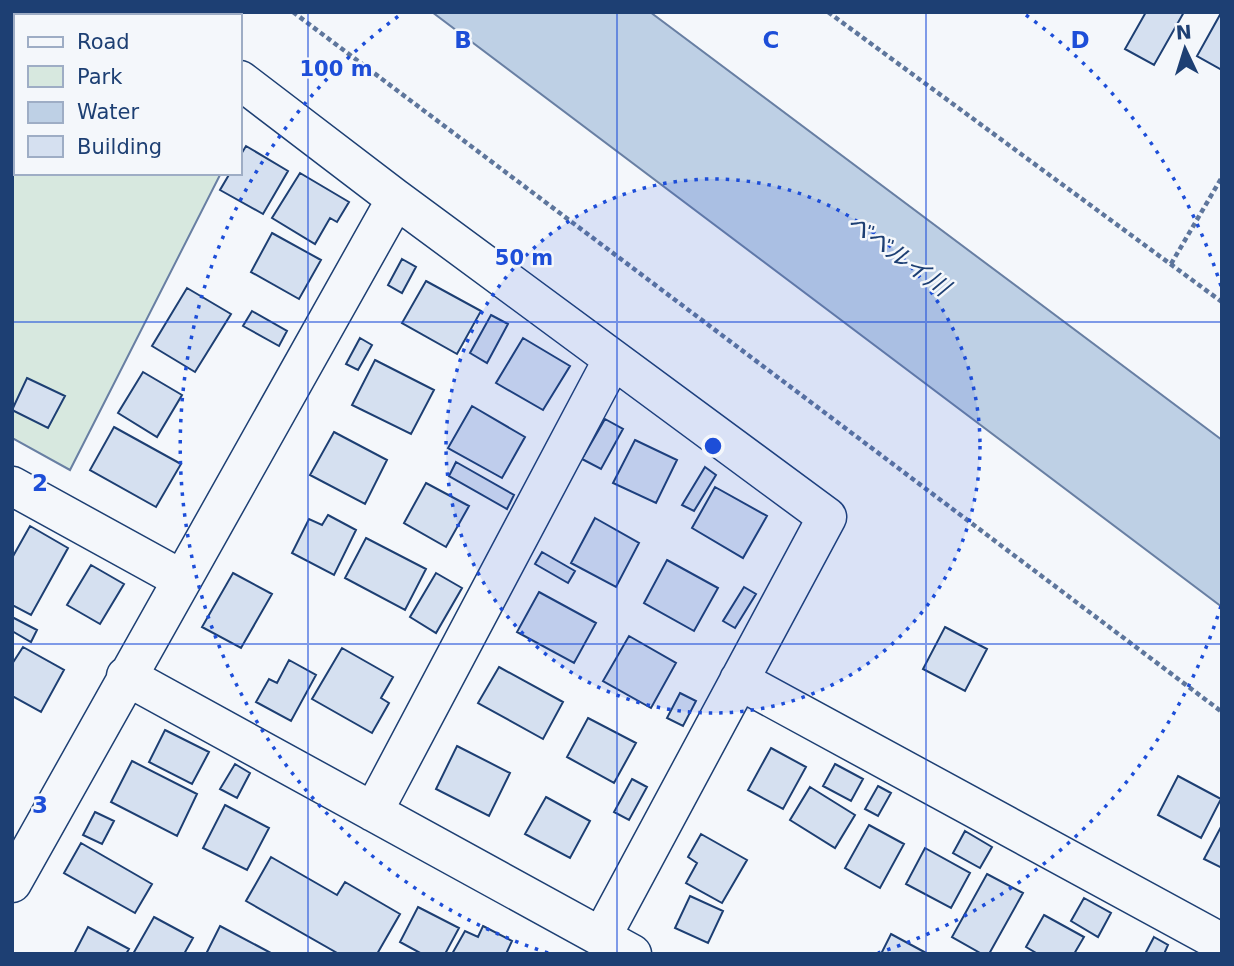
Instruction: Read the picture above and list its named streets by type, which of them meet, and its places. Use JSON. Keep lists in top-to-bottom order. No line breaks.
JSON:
{"water":["ベベルイ川"],"legend":["Road","Park","Water","Building"],"north":"top","grid":{"columns":["B","C","D"],"rows":["2","3"]},"rings":["100 m","50 m"]}
